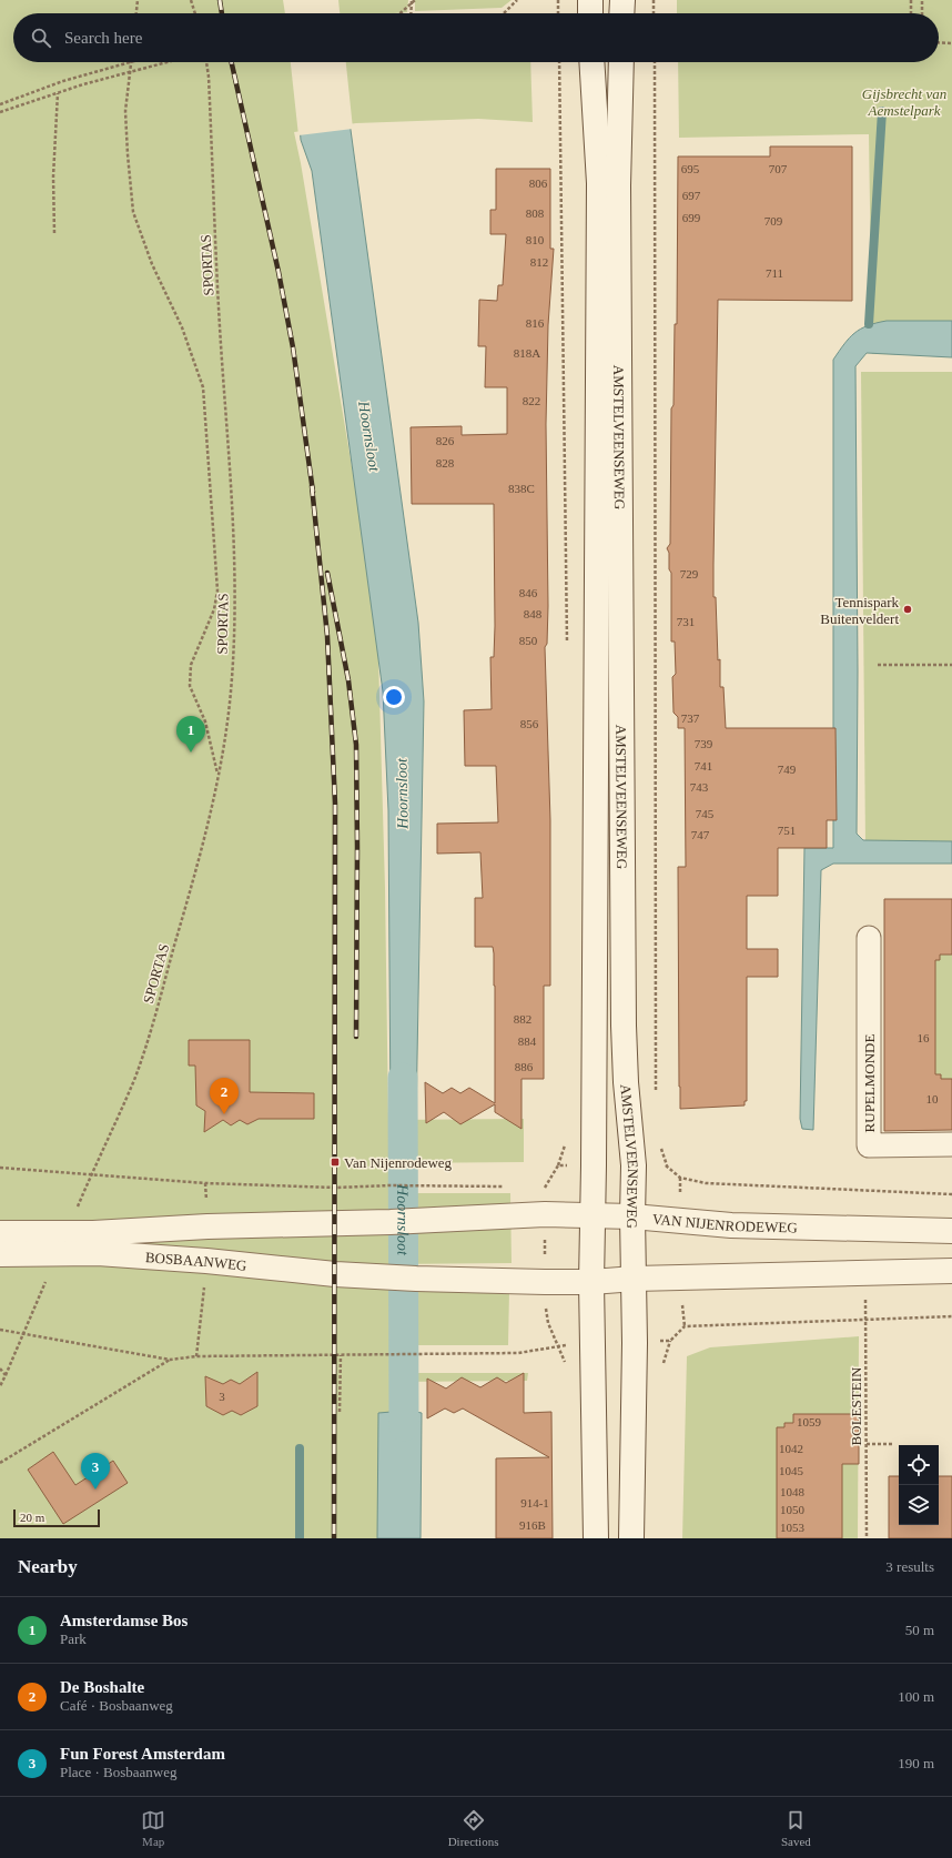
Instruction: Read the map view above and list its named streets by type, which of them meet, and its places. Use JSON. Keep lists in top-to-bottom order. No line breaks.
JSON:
{"streets":{"main road":["AMSTELVEENSEWEG","VAN NIJENRODEWEG","BOSBAANWEG"],"street":["RUPELMONDE"],"path":["SPORTAS","BOLESTEIN"]},"crossings":[["AMSTELVEENSEWEG","VAN NIJENRODEWEG"],["AMSTELVEENSEWEG","BOSBAANWEG"],["VAN NIJENRODEWEG","BOSBAANWEG"]],"water":["Hoornsloot"],"parks":["Gijsbrecht van Aemstelpark"],"places":{"other":["Tennispark Buitenveldert"],"transit":["Van Nijenrodeweg"]},"house_numbers":["695","707","806","697","808","699","709","810","812","711","816","818A","822","826","828","838C","729","846","848","731","850","737","856","739","741","749","743","745","751","747","882","16","884","886","10","3","1059","1042","1045","1048","914-1","1050","916B","1053"],"scale_bar":"20 m","page":{"search":"Search here","pins":["1","2","3"],"scale":"20 m","heading":["Nearby","3 results"],"list":[{"mark":"1","name":"Amsterdamse Bos","note":"Park","value":"50 m"},{"mark":"2","name":"De Boshalte","note":"Café · Bosbaanweg","value":"100 m"},{"mark":"3","name":"Fun Forest Amsterdam","note":"Place · Bosbaanweg","value":"190 m"}],"nav":["Map","Directions","Saved"]}}
